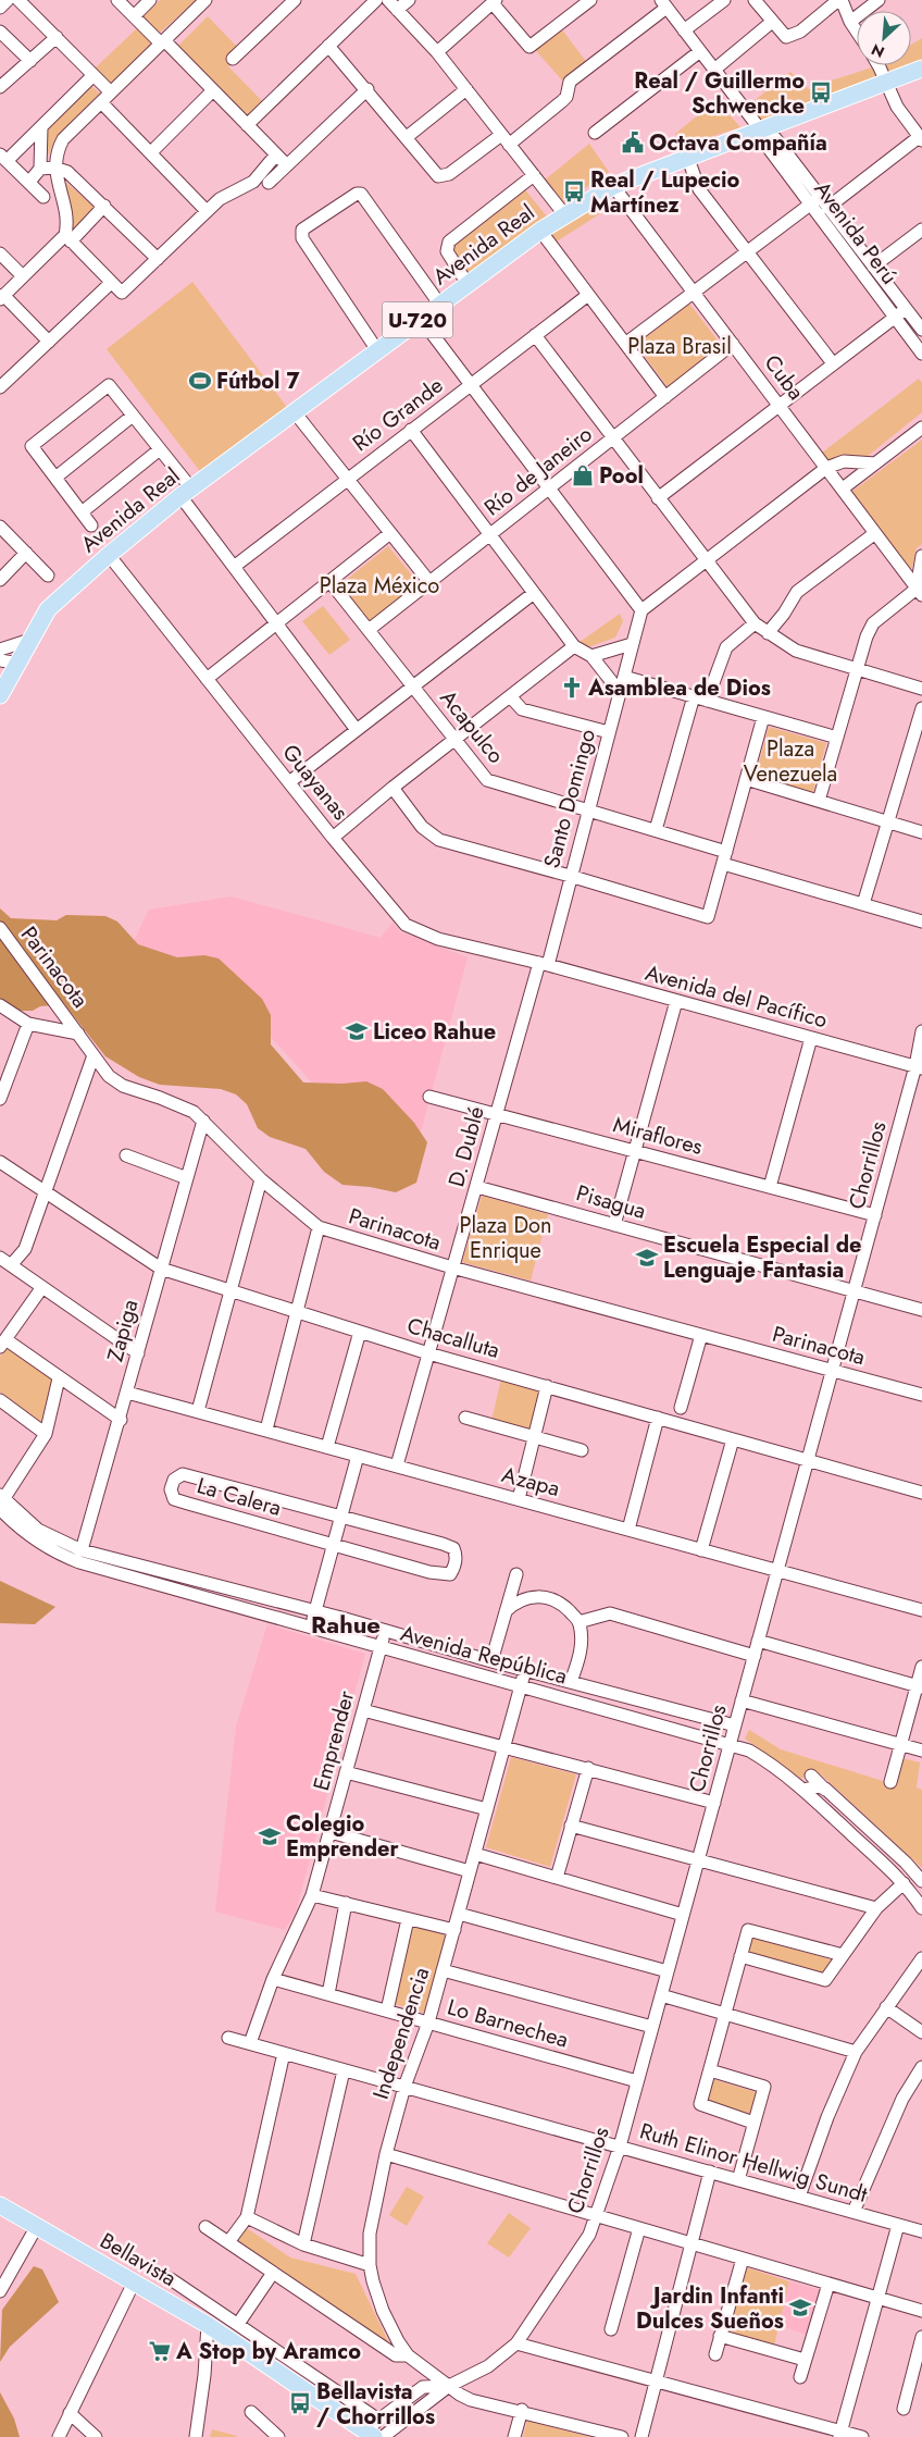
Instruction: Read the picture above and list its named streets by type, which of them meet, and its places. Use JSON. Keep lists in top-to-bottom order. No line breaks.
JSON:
{"streets":{"main road":["Avenida Real","U-720","Bellavista"],"street":["Avenida Perú","Cuba","Río Grande","Río de Janeiro","Acapulco","Guayanas","Santo Domingo","Parinacota","Avenida del Pacífico","Miraflores","D. Dublé","Chorrillos","Pisagua","Zapiga","Chacalluta","Azapa","La Calera","Avenida República","Emprender","Lo Barnechea","Independencia","Ruth Elinor Hellwig Sundt"]},"crossings":[["Avenida Perú","Avenida Real"],["Avenida Real","Cuba"],["Avenida Real","Guayanas"],["Cuba","Río de Janeiro"],["Río de Janeiro","Acapulco"],["Acapulco","Santo Domingo"],["Guayanas","Santo Domingo"],["Guayanas","Avenida del Pacífico"],["Guayanas","D. Dublé"],["Santo Domingo","Avenida del Pacífico"],["Santo Domingo","D. Dublé"],["Parinacota","D. Dublé"],["Parinacota","Chorrillos"],["Parinacota","Zapiga"],["Avenida del Pacífico","D. Dublé"],["Avenida del Pacífico","Chorrillos"],["Miraflores","D. Dublé"],["Miraflores","Chorrillos"],["D. Dublé","Pisagua"],["D. Dublé","Chacalluta"],["D. Dublé","Azapa"],["Chorrillos","Pisagua"],["Chorrillos","Chacalluta"],["Chorrillos","Azapa"],["Chorrillos","Avenida República"],["Chorrillos","Lo Barnechea"],["Chorrillos","Independencia"],["Chorrillos","Ruth Elinor Hellwig Sundt"],["Chorrillos","Bellavista"],["Zapiga","Chacalluta"],["Zapiga","Azapa"],["Zapiga","Avenida República"],["Avenida República","Emprender"],["Avenida República","Independencia"],["Emprender","Lo Barnechea"],["Emprender","Ruth Elinor Hellwig Sundt"],["Lo Barnechea","Independencia"],["Independencia","Ruth Elinor Hellwig Sundt"]],"districts":["Rahue"],"parks":["Plaza Brasil","Plaza México","Plaza Venezuela","Plaza Don Enrique"],"places":{"bus stop":["Real / Guillermo Schwencke","Real / Lupecio Martínez","Bellavista / Chorrillos"],"public building":["Octava Compañía"],"sports":["Fútbol 7"],"shop":["Pool"],"church":["Asamblea de Dios"],"school or university":["Liceo Rahue","Escuela Especial de Lenguaje Fantasia","Colegio Emprender","Jardin Infanti Dulces Sueños"],"supermarket":["A Stop by Aramco"]},"north":"bottom left"}
